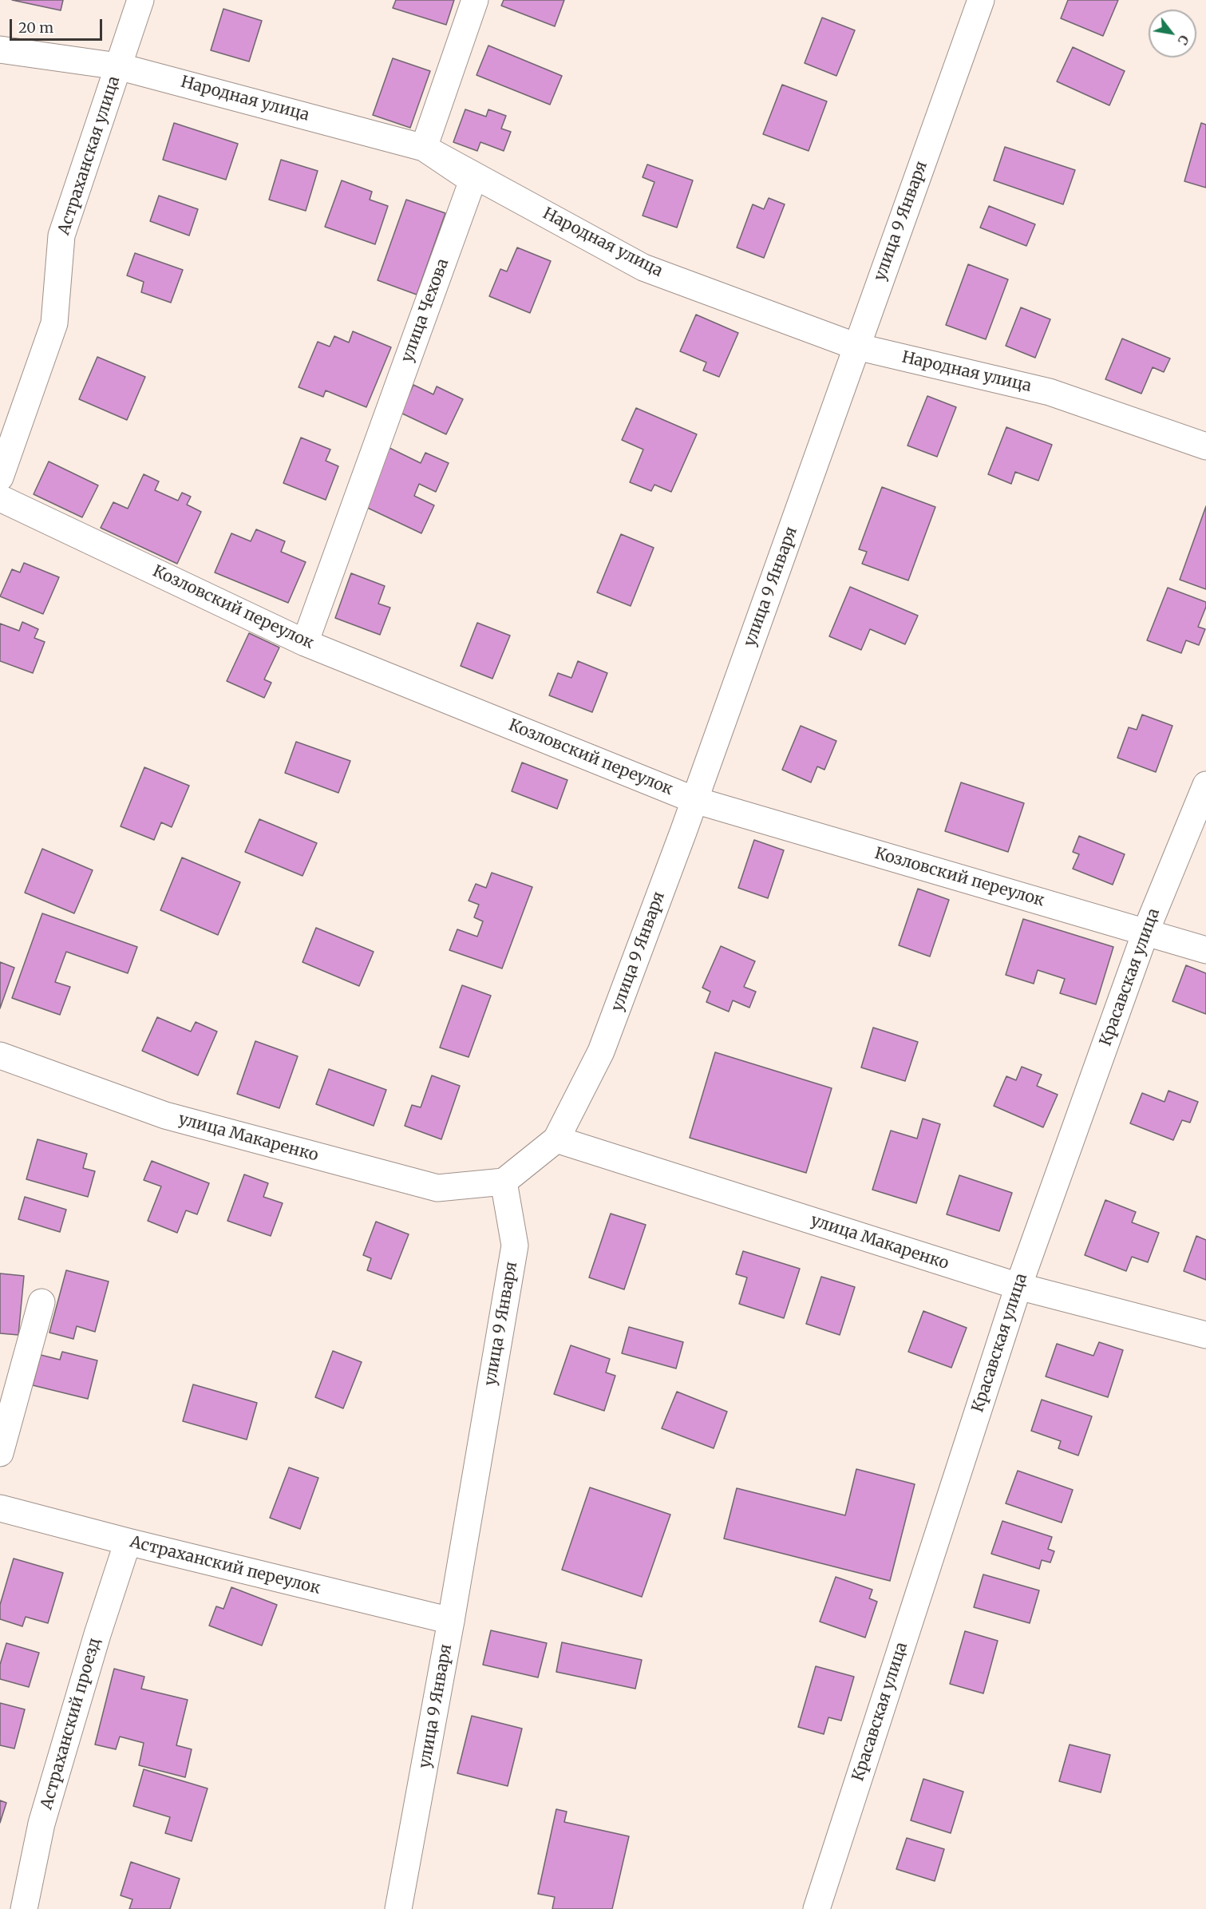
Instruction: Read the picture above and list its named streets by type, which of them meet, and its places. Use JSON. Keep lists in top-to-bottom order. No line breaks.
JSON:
{"streets":{"street":["Народная улица","Астраханская улица","улица 9 Января","улица Чехова","Козловский переулок","Красавская улица","улица Макаренко","Астраханский переулок","Астраханский проезд"]},"crossings":[["Народная улица","Астраханская улица"],["Народная улица","улица 9 Января"],["Народная улица","улица Чехова"],["улица 9 Января","Козловский переулок"],["улица 9 Января","улица Макаренко"],["улица 9 Января","Астраханский переулок"],["улица Чехова","Козловский переулок"],["Козловский переулок","Красавская улица"],["Красавская улица","улица Макаренко"],["Астраханский переулок","Астраханский проезд"]],"scale_bar":"20 m","north":"bottom right"}
